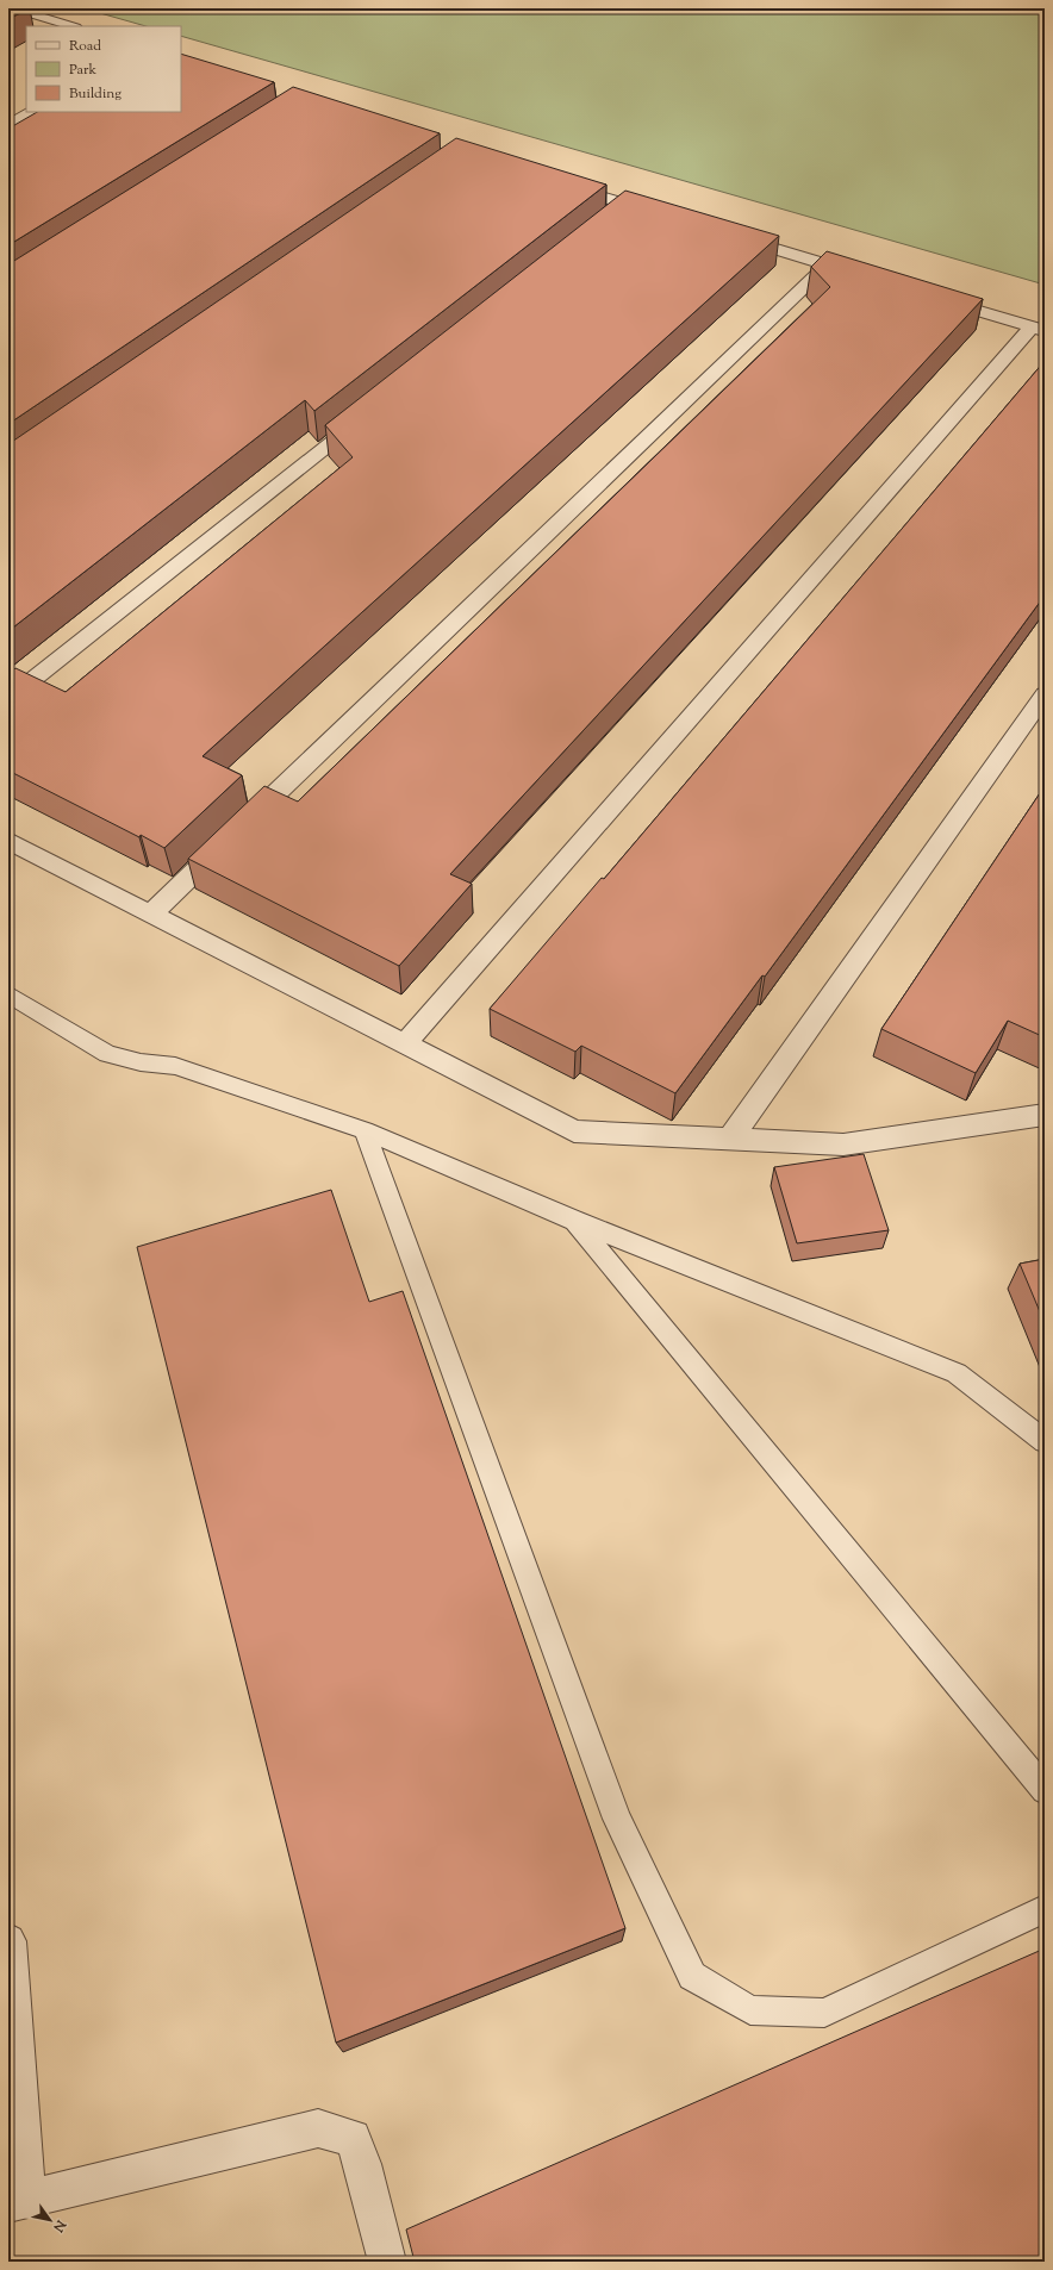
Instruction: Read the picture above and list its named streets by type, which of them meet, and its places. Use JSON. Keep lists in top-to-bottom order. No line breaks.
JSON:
{"legend":["Road","Park","Building"],"north":"bottom right"}
